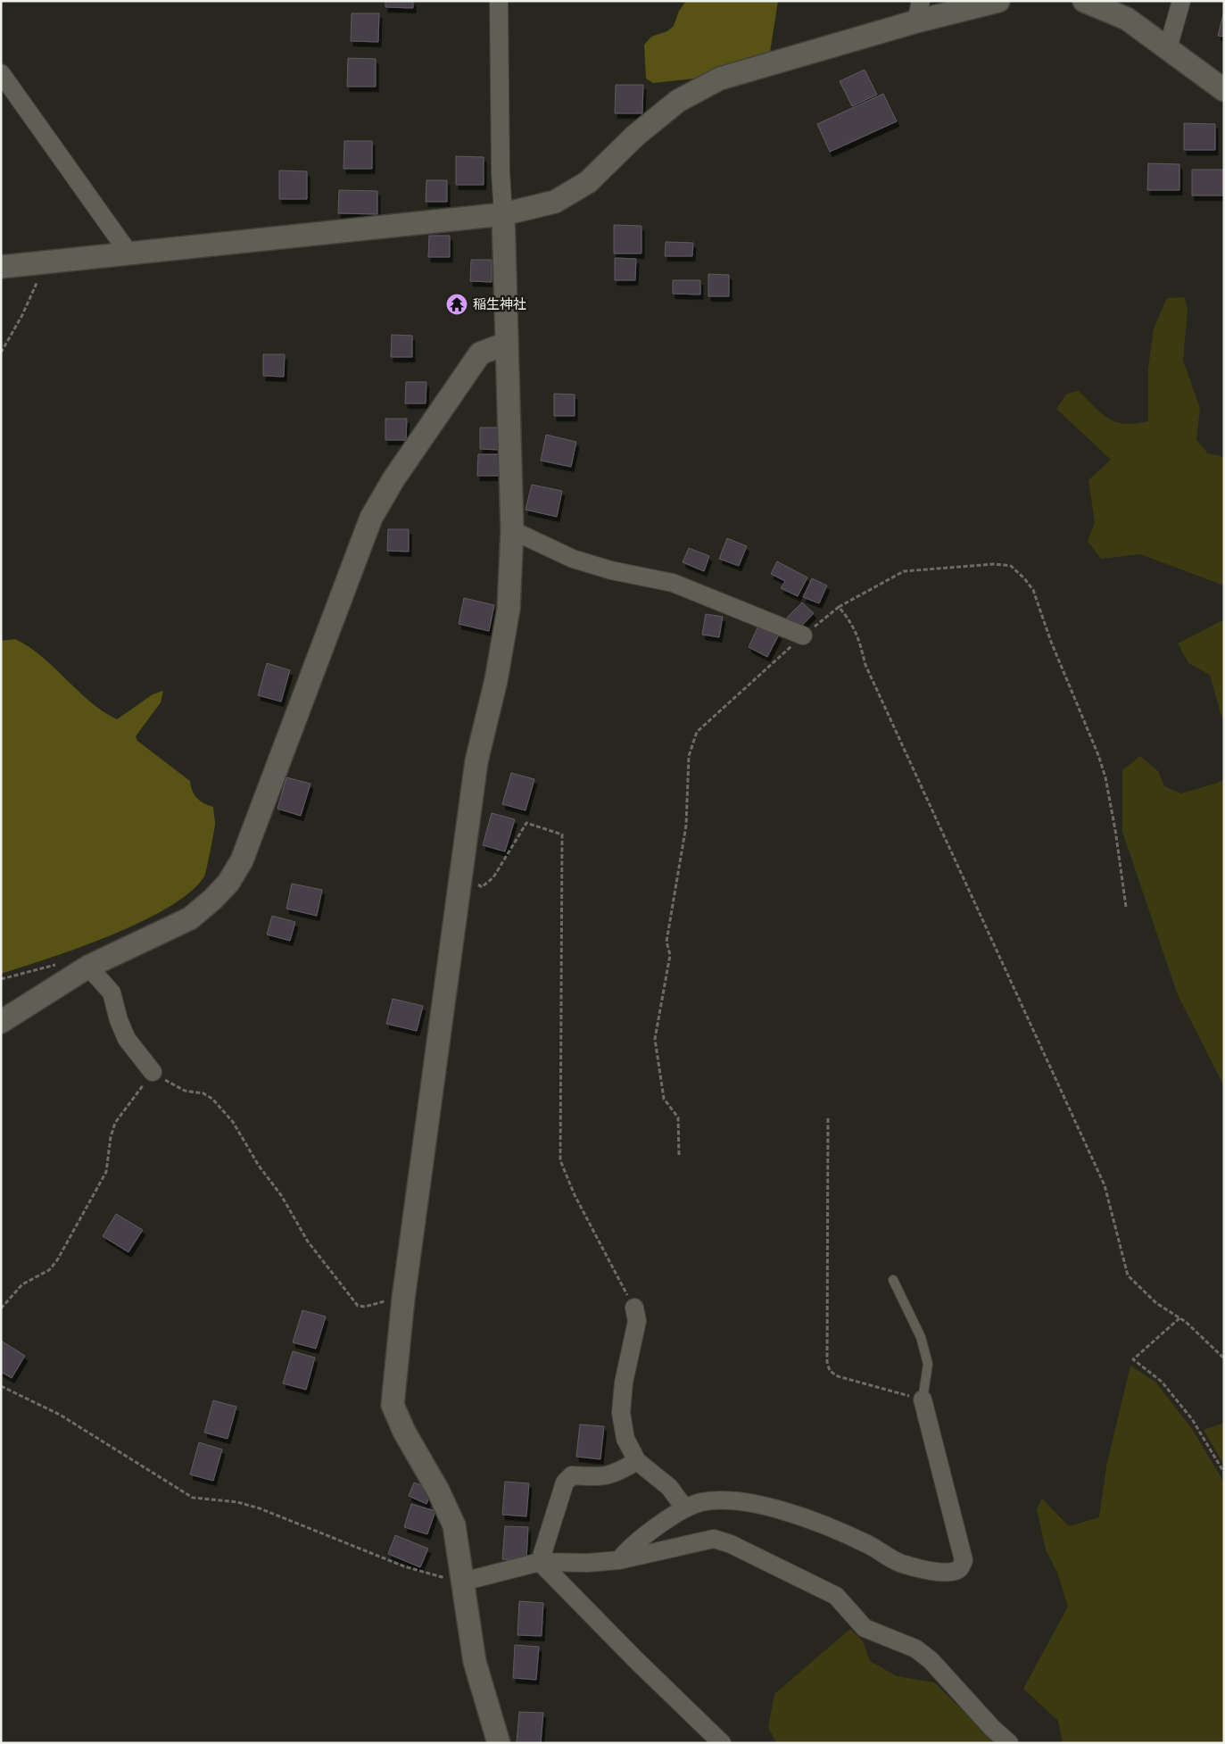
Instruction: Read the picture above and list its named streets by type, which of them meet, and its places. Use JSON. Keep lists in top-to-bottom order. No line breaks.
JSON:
{"places":{"temple":["稲生神社"]}}
